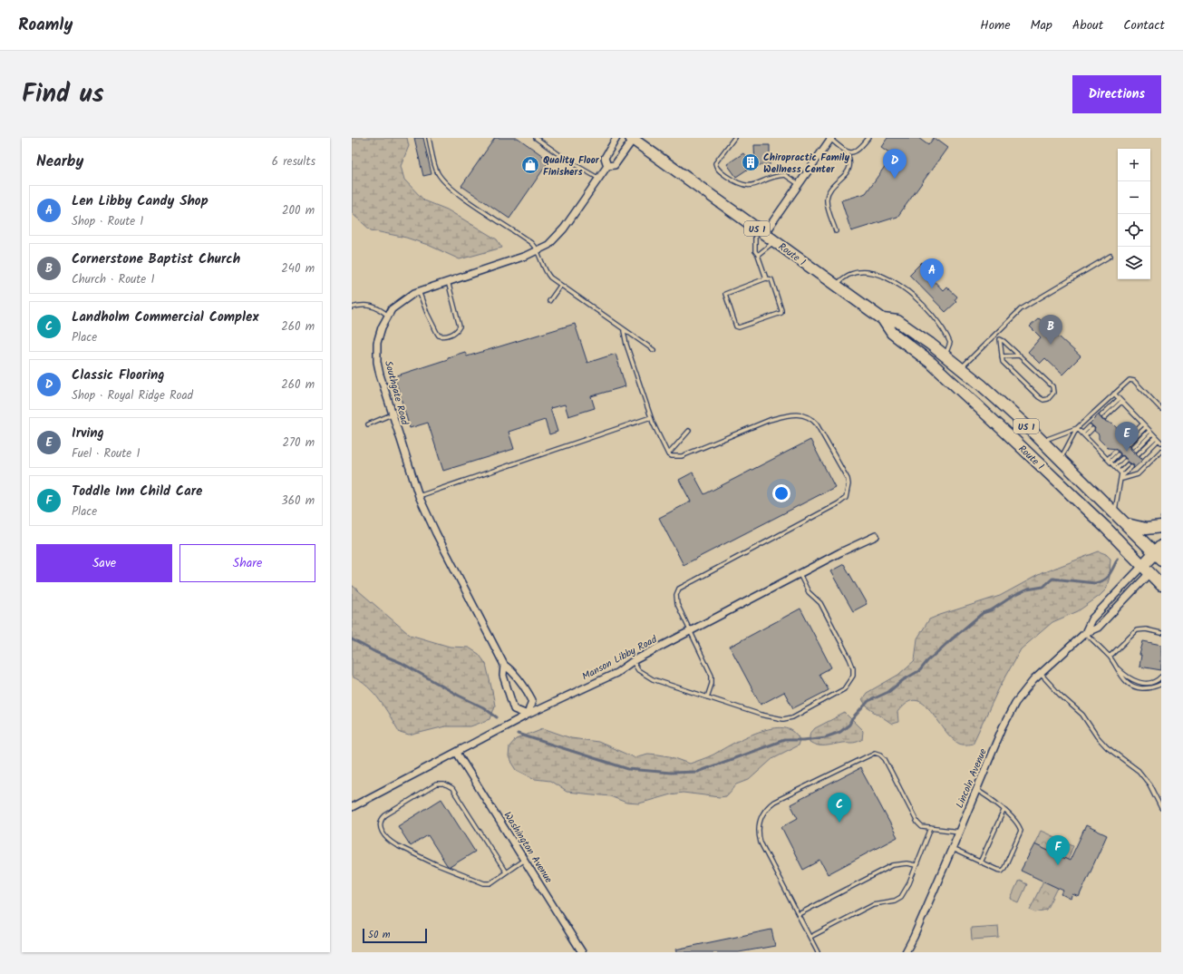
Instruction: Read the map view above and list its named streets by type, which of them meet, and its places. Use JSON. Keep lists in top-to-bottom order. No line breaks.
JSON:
{"streets":{"main road":["US 1","Route 1"],"street":["Southgate Road","Manson Libby Road","Lincoln Avenue","Washington Avenue"]},"crossings":[["Route 1","Southgate Road"],["Route 1","Lincoln Avenue"],["Southgate Road","Manson Libby Road"],["Manson Libby Road","Washington Avenue"]],"places":{"building":["Chiropractic Family Wellness Center"],"shop":["Quality Floor Finishers"]},"scale_bar":"50 m","page":{"header":"Roamly","nav":["Home","Map","About","Contact"],"title":"Find us","buttons":["Directions",["Save","Share"]],"heading":["Nearby","6 results"],"map_buttons":["+","−"],"pins":["D","A","B","E","C","F"],"list":[{"mark":"A","name":"Len Libby Candy Shop","note":"Shop · Route 1","value":"200 m"},{"mark":"B","name":"Cornerstone Baptist Church","note":"Church · Route 1","value":"240 m"},{"mark":"C","name":"Landholm Commercial Complex","note":"Place","value":"260 m"},{"mark":"D","name":"Classic Flooring","note":"Shop · Royal Ridge Road","value":"260 m"},{"mark":"E","name":"Irving","note":"Fuel · Route 1","value":"270 m"},{"mark":"F","name":"Toddle Inn Child Care","note":"Place","value":"360 m"}],"scale":"50 m"}}
